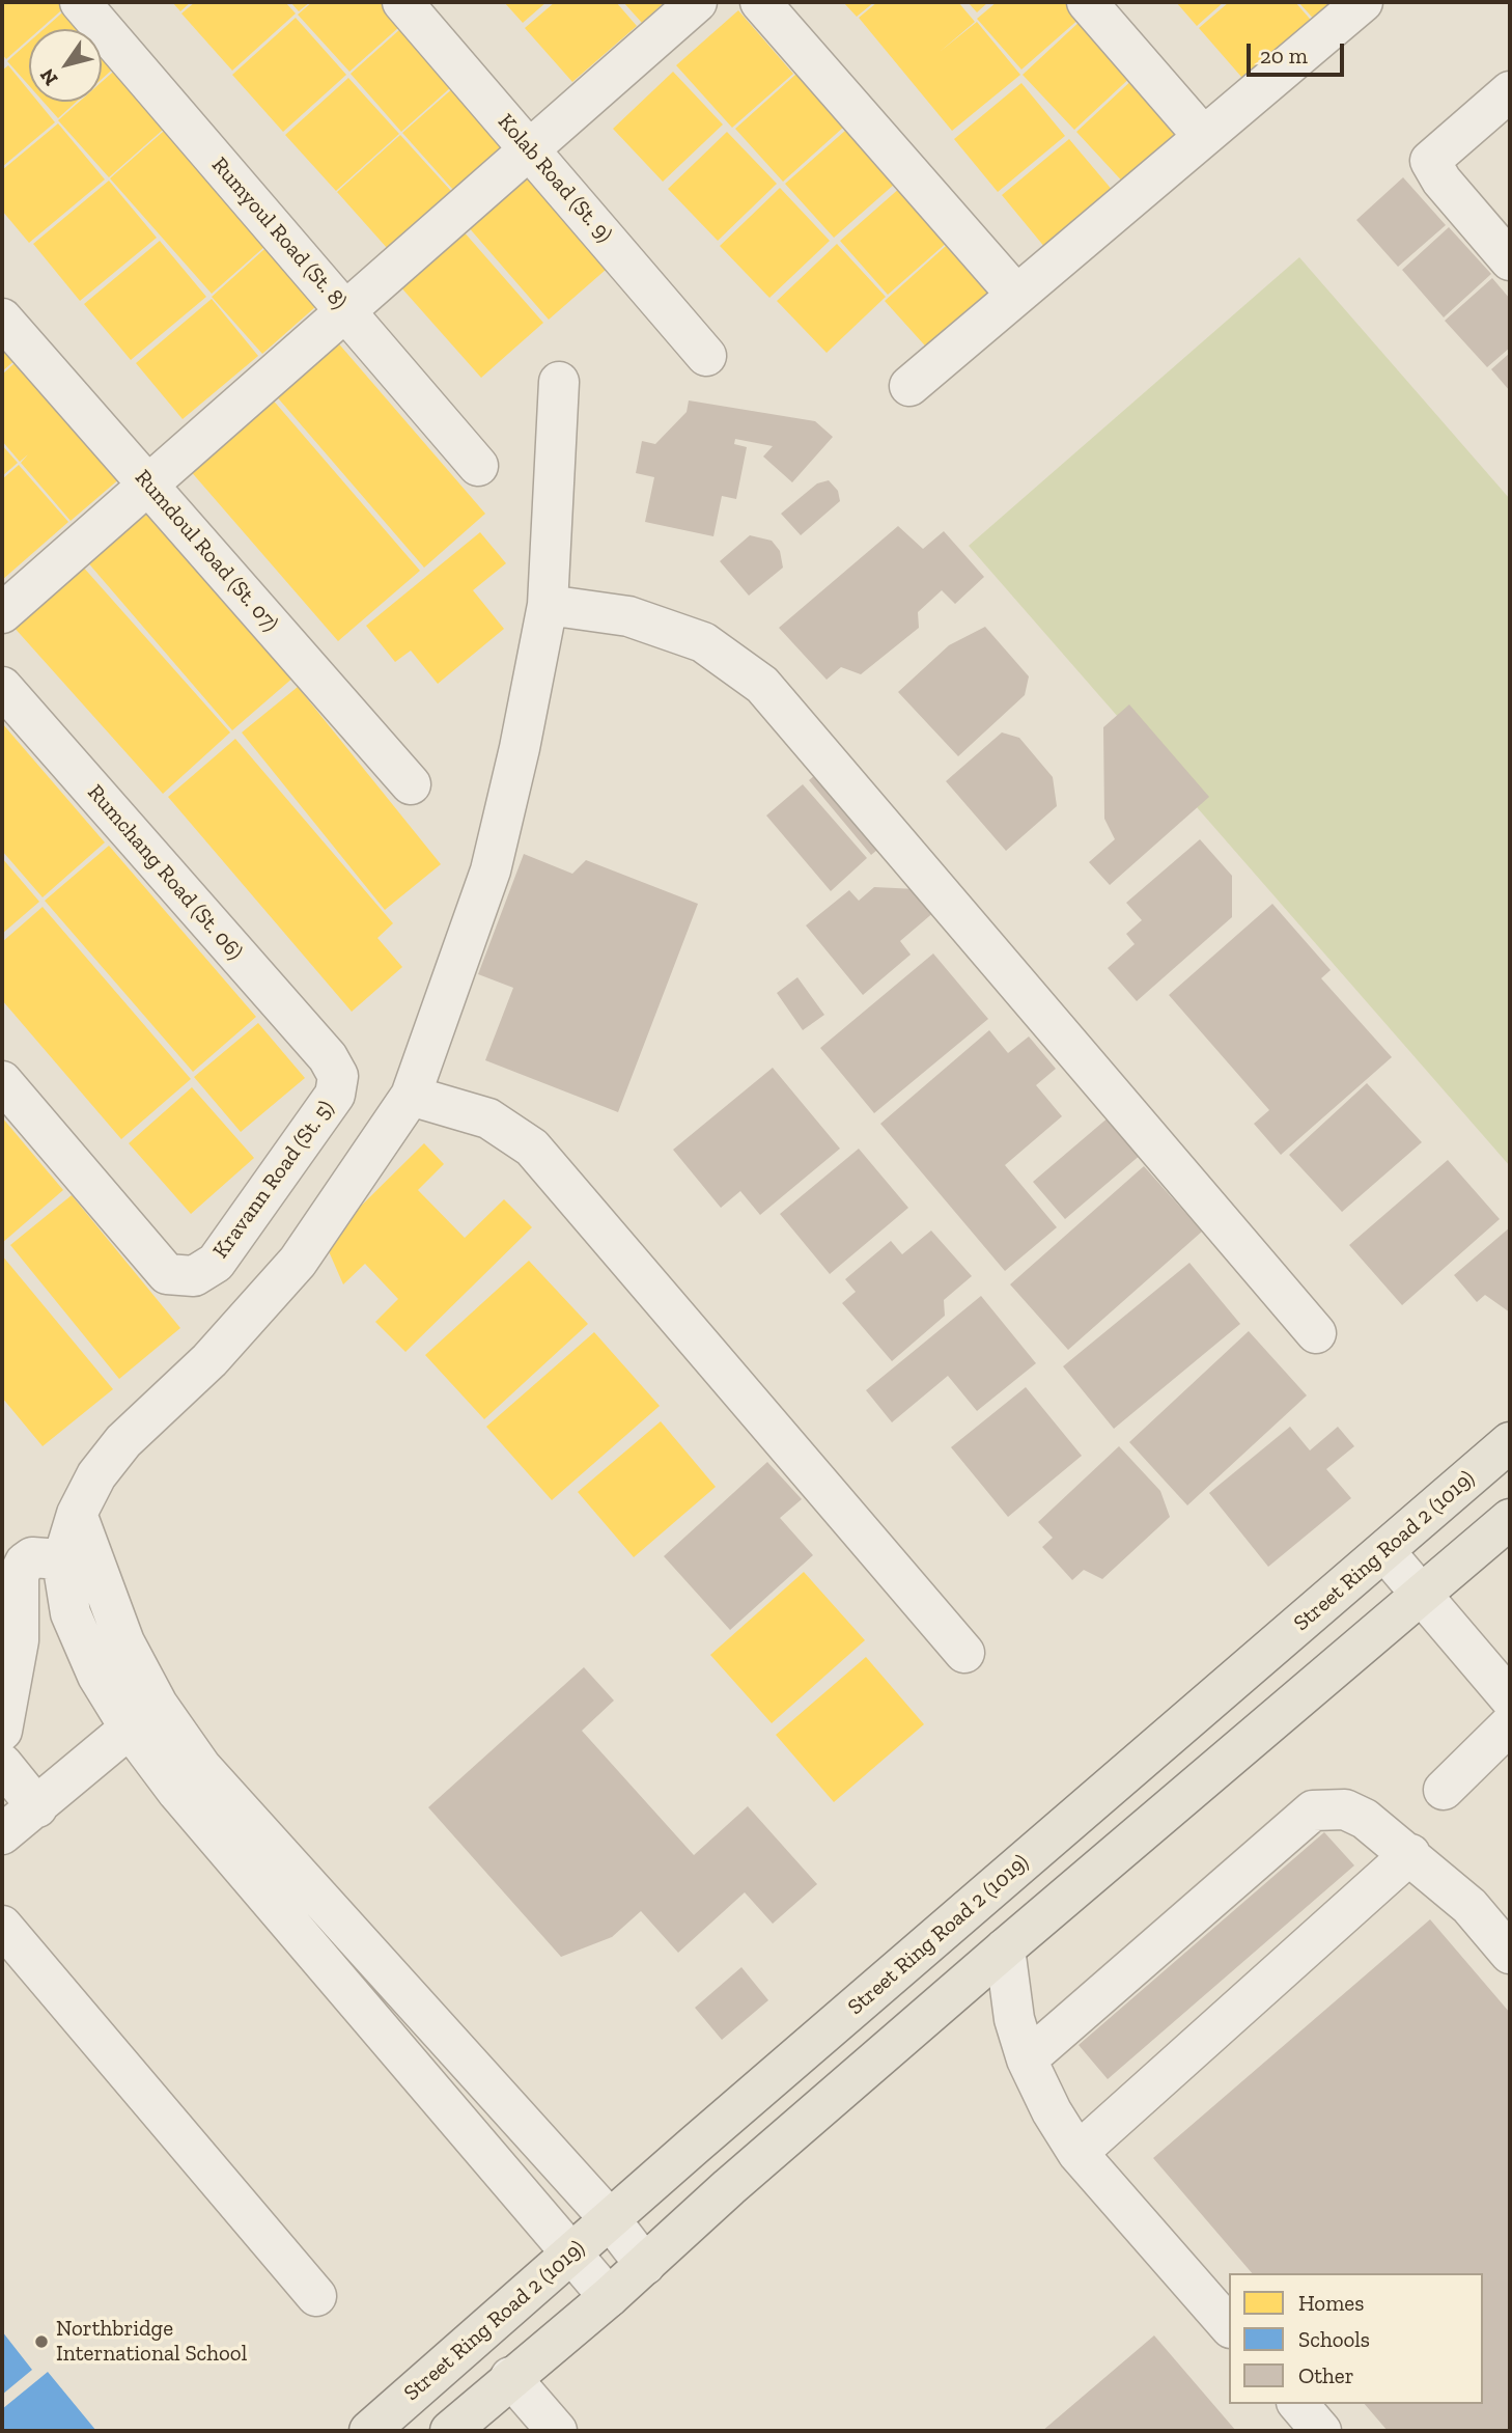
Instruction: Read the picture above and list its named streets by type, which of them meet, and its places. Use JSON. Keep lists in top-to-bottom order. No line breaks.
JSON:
{"streets":{"main road":["Street Ring Road 2 (1019)"],"street":["Kolab Road (St. 9)","Rumyoul Road (St. 8)","Rumdoul Road (St. 07)","Rumchang Road (St. 06)","Kravann Road (St. 5)"]},"crossings":[["Rumchang Road (St. 06)","Kravann Road (St. 5)"]],"places":["Northbridge International School"],"legend":["Homes","Schools","Other"],"scale_bar":"20 m","north":"bottom left"}
